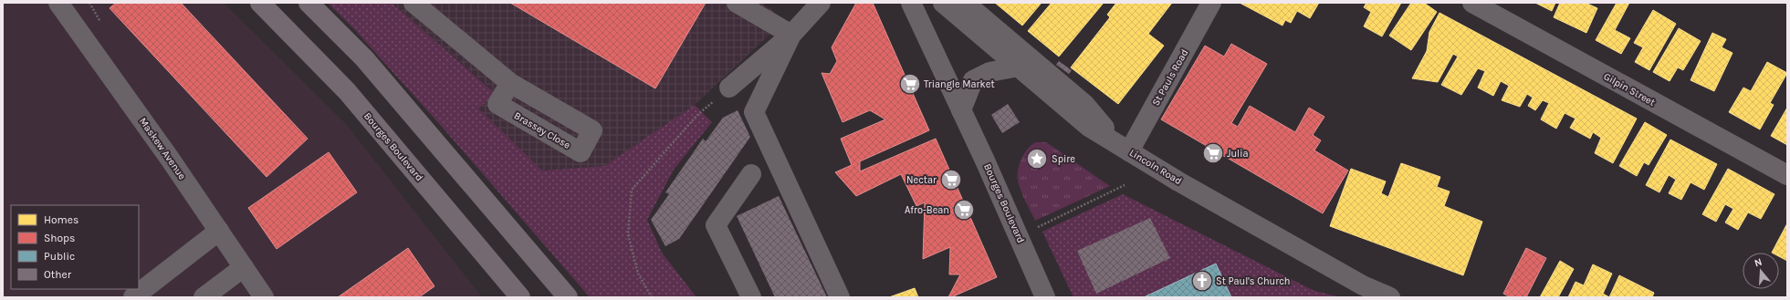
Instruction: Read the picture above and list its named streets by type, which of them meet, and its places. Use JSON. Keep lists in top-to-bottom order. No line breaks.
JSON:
{"streets":{"main road":["Bourges Boulevard"],"street":["St Pauls Road","Gilpin Street","Maskew Avenue","Lincoln Road"]},"crossings":[["St Pauls Road","Lincoln Road"]],"places":{"supermarket":["Triangle Market","Julia","Nectar","Afro-Bean"],"place":["Spire"],"church":["St Paul's Church"]},"legend":["Homes","Shops","Public","Other"],"north":"top"}
